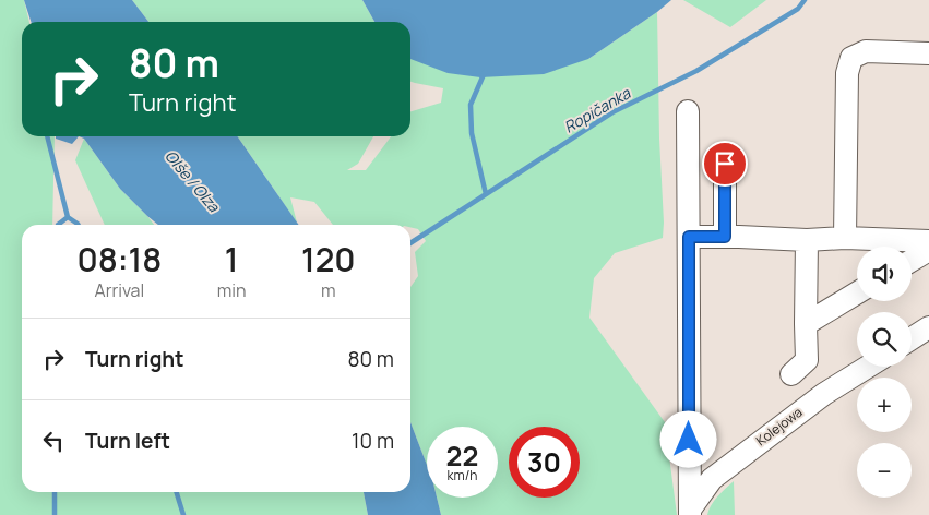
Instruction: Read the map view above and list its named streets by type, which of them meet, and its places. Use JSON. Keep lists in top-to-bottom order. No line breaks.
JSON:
{"streets":{"street":["Kolejowa"]},"water":["Ropičanka","Olše / Olza"],"page":{"turn":["80 m","Turn right"],"eta":["08:18","Arrival","1","min","120","m"],"map_buttons":["+","−"],"list":[{"name":"Turn right","value":"80 m"},{"name":"Turn left","value":"10 m"}],"speed":"22 km/h","limit":"30"}}
